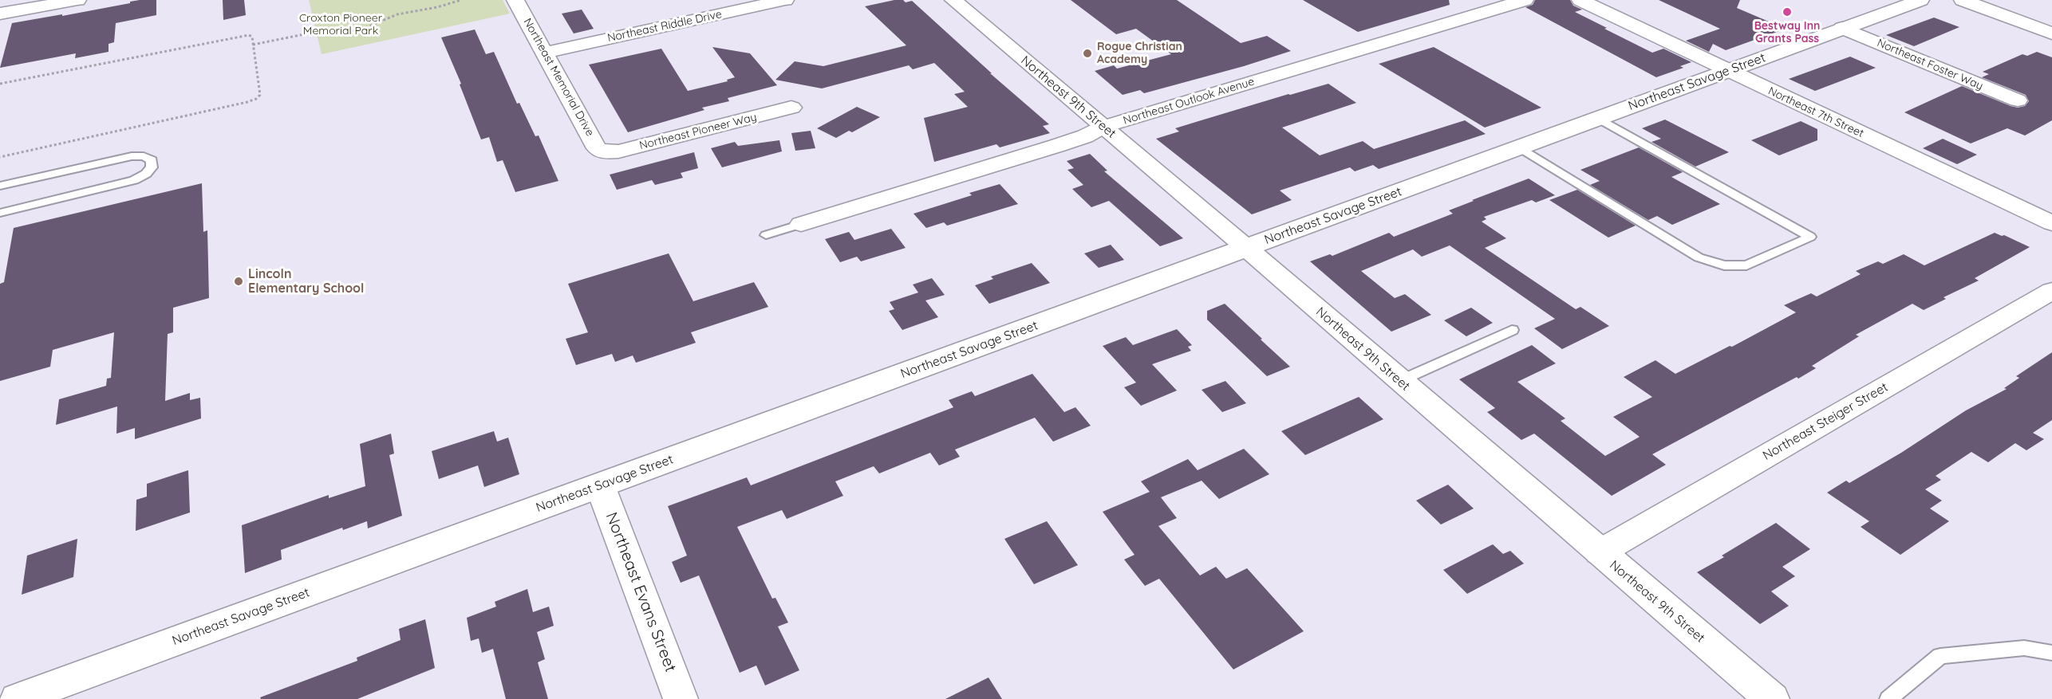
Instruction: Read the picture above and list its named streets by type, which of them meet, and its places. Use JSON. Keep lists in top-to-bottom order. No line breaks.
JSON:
{"streets":{"main road":["Northeast Riddle Drive","Northeast Foster Way","Northeast Memorial Drive","Northeast Savage Street","Northeast 9th Street","Northeast Outlook Avenue","Northeast 7th Street","Northeast Pioneer Way","Northeast Steiger Street","Northeast Evans Street"]},"crossings":[["Northeast Riddle Drive","Northeast Memorial Drive"],["Northeast Foster Way","Northeast Savage Street"],["Northeast Memorial Drive","Northeast Pioneer Way"],["Northeast Savage Street","Northeast 9th Street"],["Northeast Savage Street","Northeast 7th Street"],["Northeast Savage Street","Northeast Evans Street"],["Northeast 9th Street","Northeast Outlook Avenue"],["Northeast 9th Street","Northeast Steiger Street"]],"parks":["Croxton Pioneer Memorial Park"],"places":["Bestway Inn Grants Pass","Rogue Christian Academy","Lincoln Elementary School"]}
